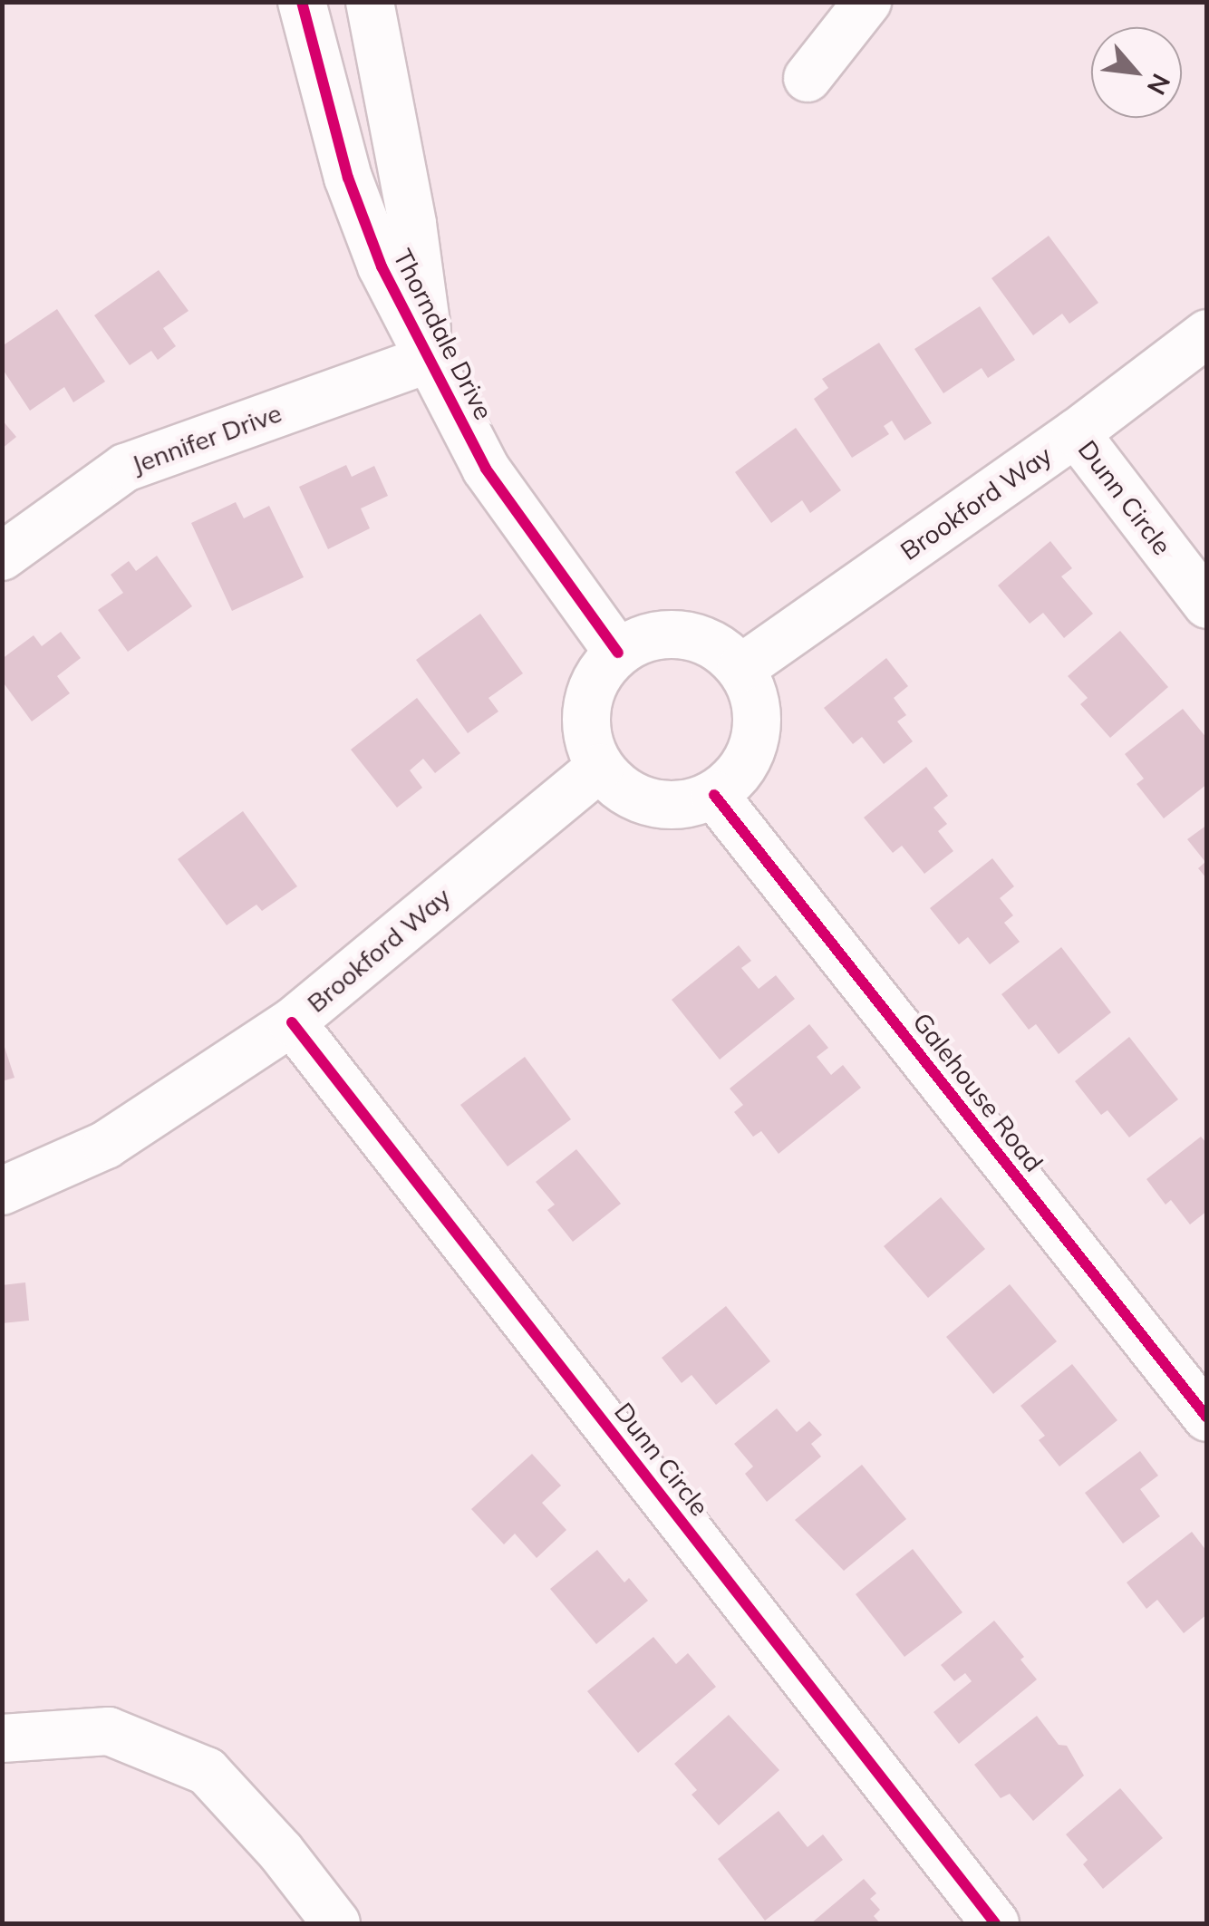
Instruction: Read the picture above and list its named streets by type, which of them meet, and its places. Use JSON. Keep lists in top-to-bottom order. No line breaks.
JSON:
{"streets":{"street":["Thorndale Drive","Jennifer Drive","Dunn Circle","Brookford Way","Galehouse Road"]},"crossings":[["Thorndale Drive","Jennifer Drive"],["Thorndale Drive","Brookford Way"],["Thorndale Drive","Galehouse Road"],["Dunn Circle","Brookford Way"],["Brookford Way","Galehouse Road"]],"north":"bottom right"}
